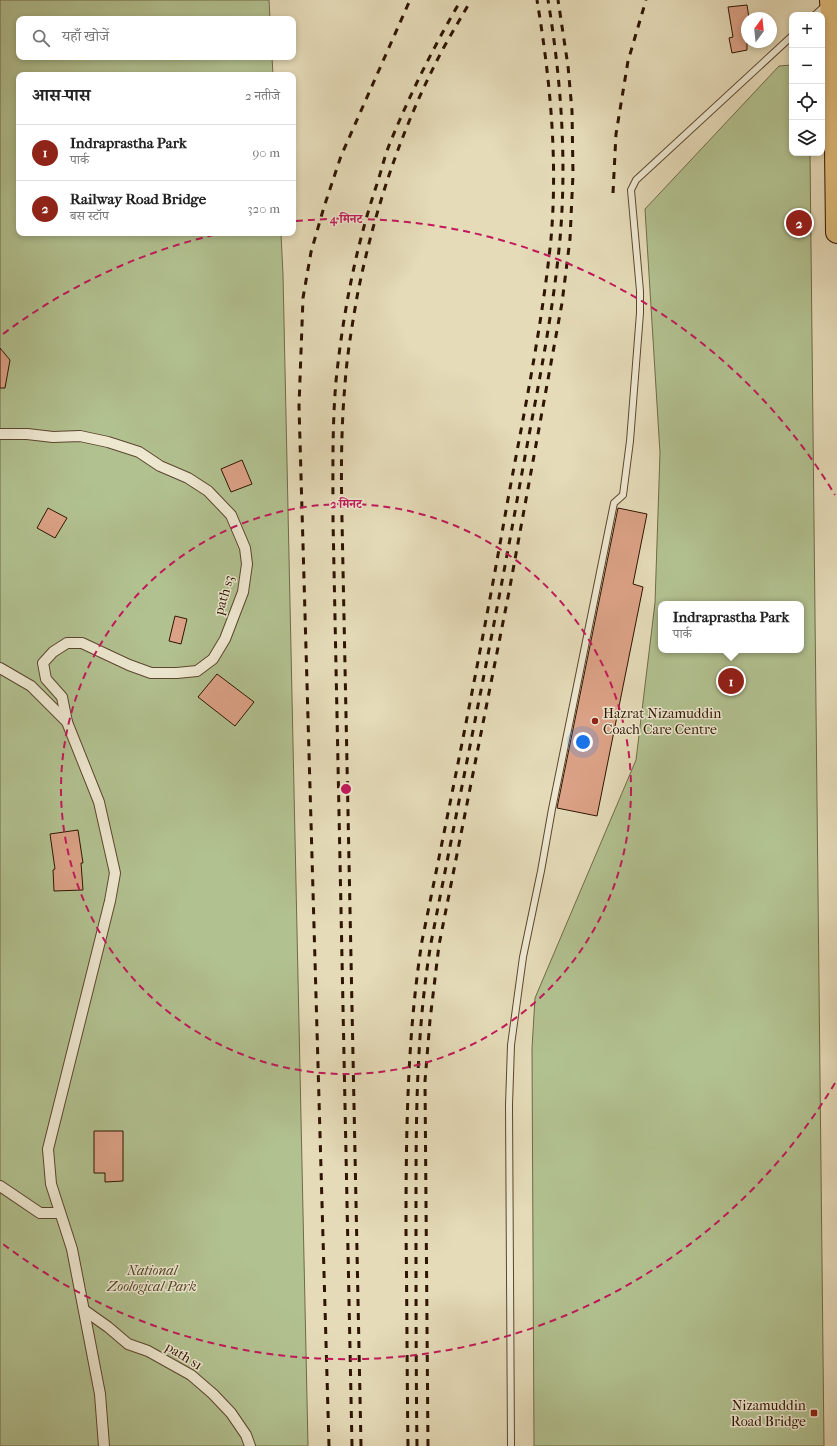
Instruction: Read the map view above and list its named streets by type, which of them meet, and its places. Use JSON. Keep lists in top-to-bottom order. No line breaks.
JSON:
{"streets":{"street":["path s3","path s1"]},"parks":["National Zoological Park"],"places":{"other":["Hazrat Nizamuddin Coach Care Centre"],"transit":["Nizamuddin Road Bridge"]},"north":"top","page":{"map_buttons":["+","−"],"search":"यहाँ खोजें","heading":["आस-पास","2 नतीजे"],"list":[{"mark":"1","name":"Indraprastha Park","note":"पार्क","value":"90 m"},{"mark":"2","name":"Railway Road Bridge","note":"बस स्टॉप","value":"320 m"}],"pins":["2","1"],"popup":["Indraprastha Park","पार्क"]},"rings":["4 मिनट","2 मिनट"]}
